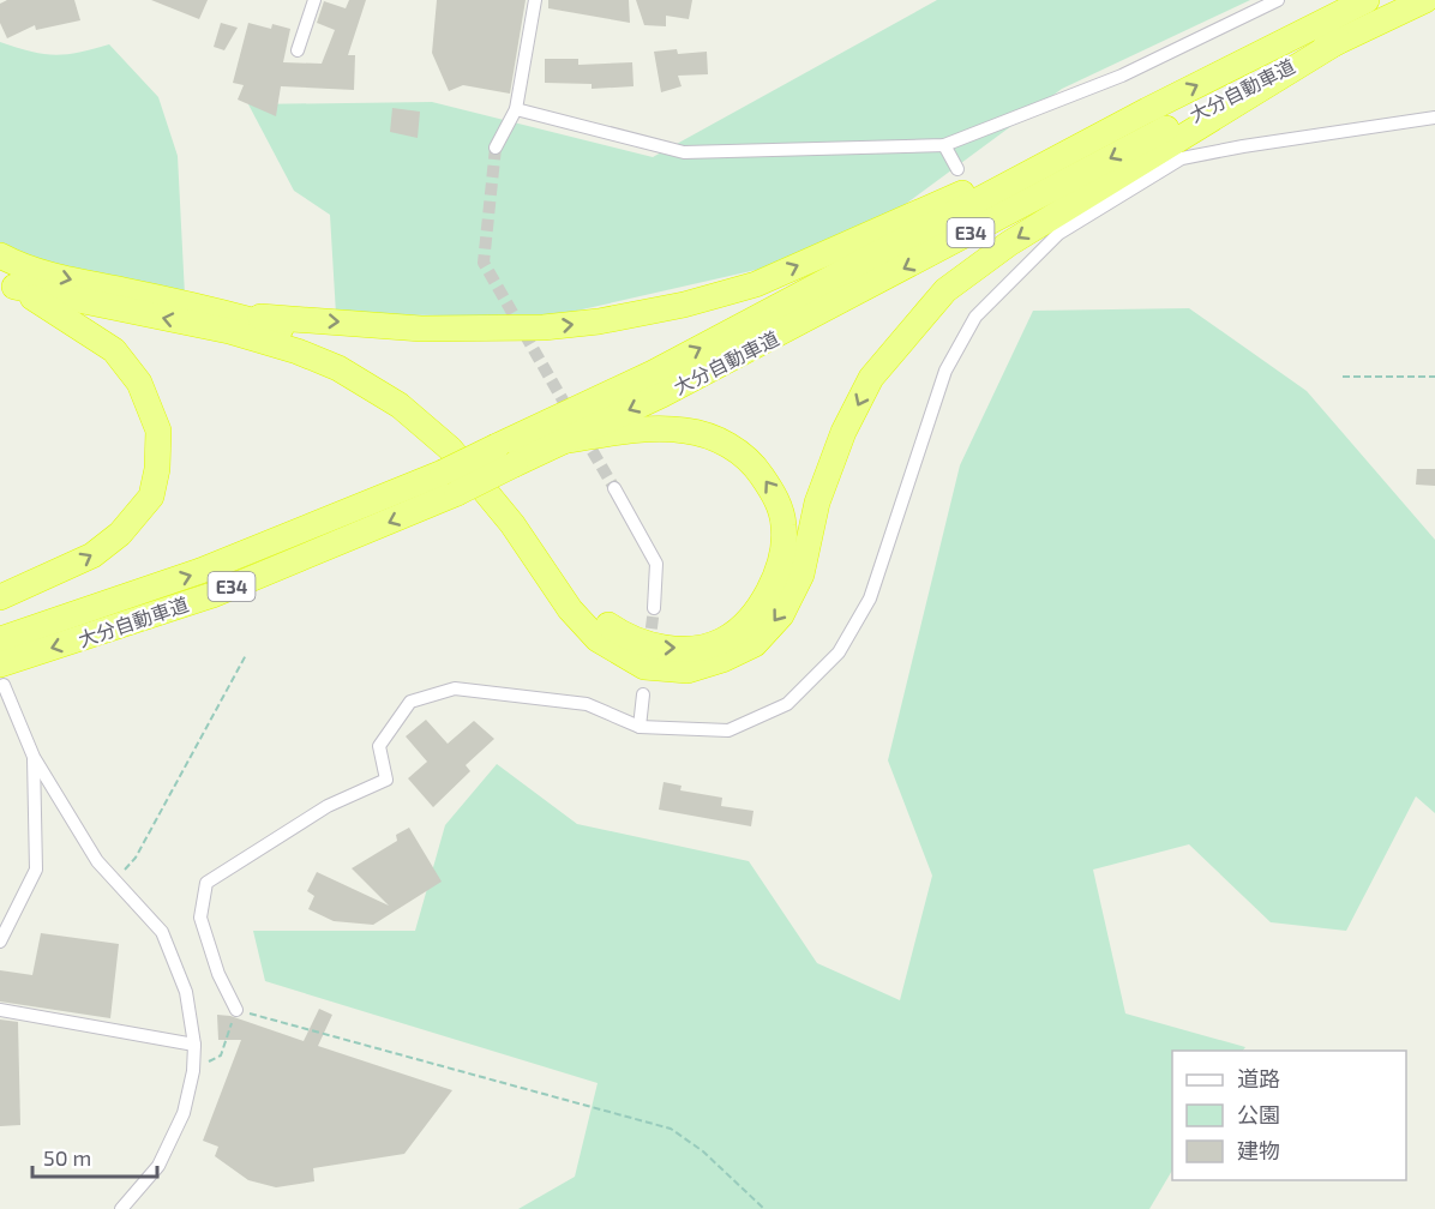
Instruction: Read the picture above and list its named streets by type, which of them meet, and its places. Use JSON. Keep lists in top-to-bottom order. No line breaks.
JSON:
{"streets":{"highway":["大分自動車道","E34"]},"legend":["道路","公園","建物"],"scale_bar":"50 m"}
